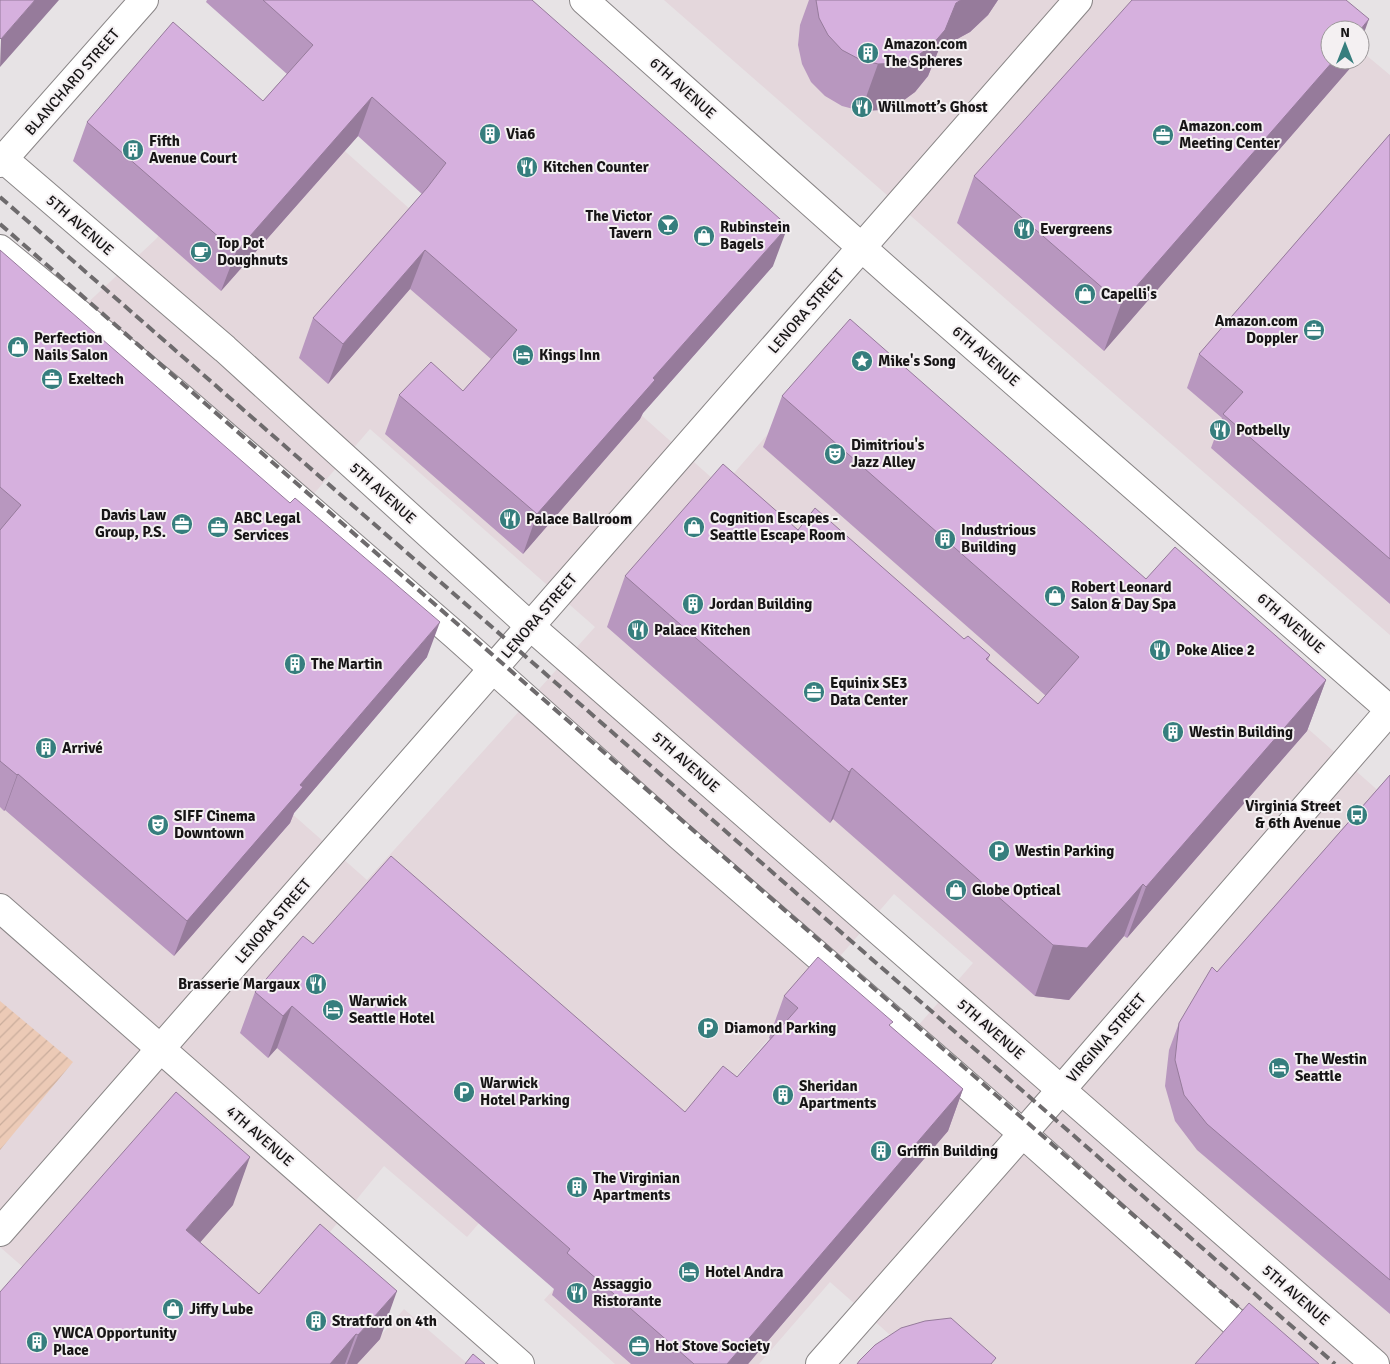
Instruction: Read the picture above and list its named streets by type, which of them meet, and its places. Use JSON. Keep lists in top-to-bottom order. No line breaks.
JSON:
{"streets":{"main road":["BLANCHARD STREET","6TH AVENUE","5TH AVENUE","LENORA STREET","VIRGINIA STREET","4TH AVENUE"]},"crossings":[["BLANCHARD STREET","5TH AVENUE"],["6TH AVENUE","LENORA STREET"],["6TH AVENUE","VIRGINIA STREET"],["5TH AVENUE","LENORA STREET"],["5TH AVENUE","VIRGINIA STREET"],["LENORA STREET","4TH AVENUE"]],"places":{"building":["Amazon.com The Spheres","Via6","Fifth Avenue Court","Industrious Building","Jordan Building","The Martin","Westin Building","Arrivé","Sheridan Apartments","Griffin Building","The Virginian Apartments","Stratford on 4th","YWCA Opportunity Place"],"restaurant":["Willmott’s Ghost","Kitchen Counter","Evergreens","Potbelly","Palace Ballroom","Palace Kitchen","Poke Alice 2","Brasserie Margaux","Assaggio Ristorante"],"office":["Amazon.com Meeting Center","Amazon.com Doppler","Exeltech","Davis Law Group, P.S.","ABC Legal Services","Equinix SE3 Data Center","Hot Stove Society"],"bar":["The Victor Tavern"],"shop":["Rubinstein Bagels","Capelli's","Perfection Nails Salon","Cognition Escapes - Seattle Escape Room","Robert Leonard Salon & Day Spa","Globe Optical","Jiffy Lube"],"cafe":["Top Pot Doughnuts"],"hotel":["Kings Inn","Warwick Seattle Hotel","The Westin Seattle","Hotel Andra"],"place":["Mike's Song"],"theatre":["Dimitriou's Jazz Alley","SIFF Cinema Downtown"],"bus stop":["Virginia Street & 6th Avenue"],"parking":["Westin Parking","Diamond Parking","Warwick Hotel Parking"]},"north":"top"}
